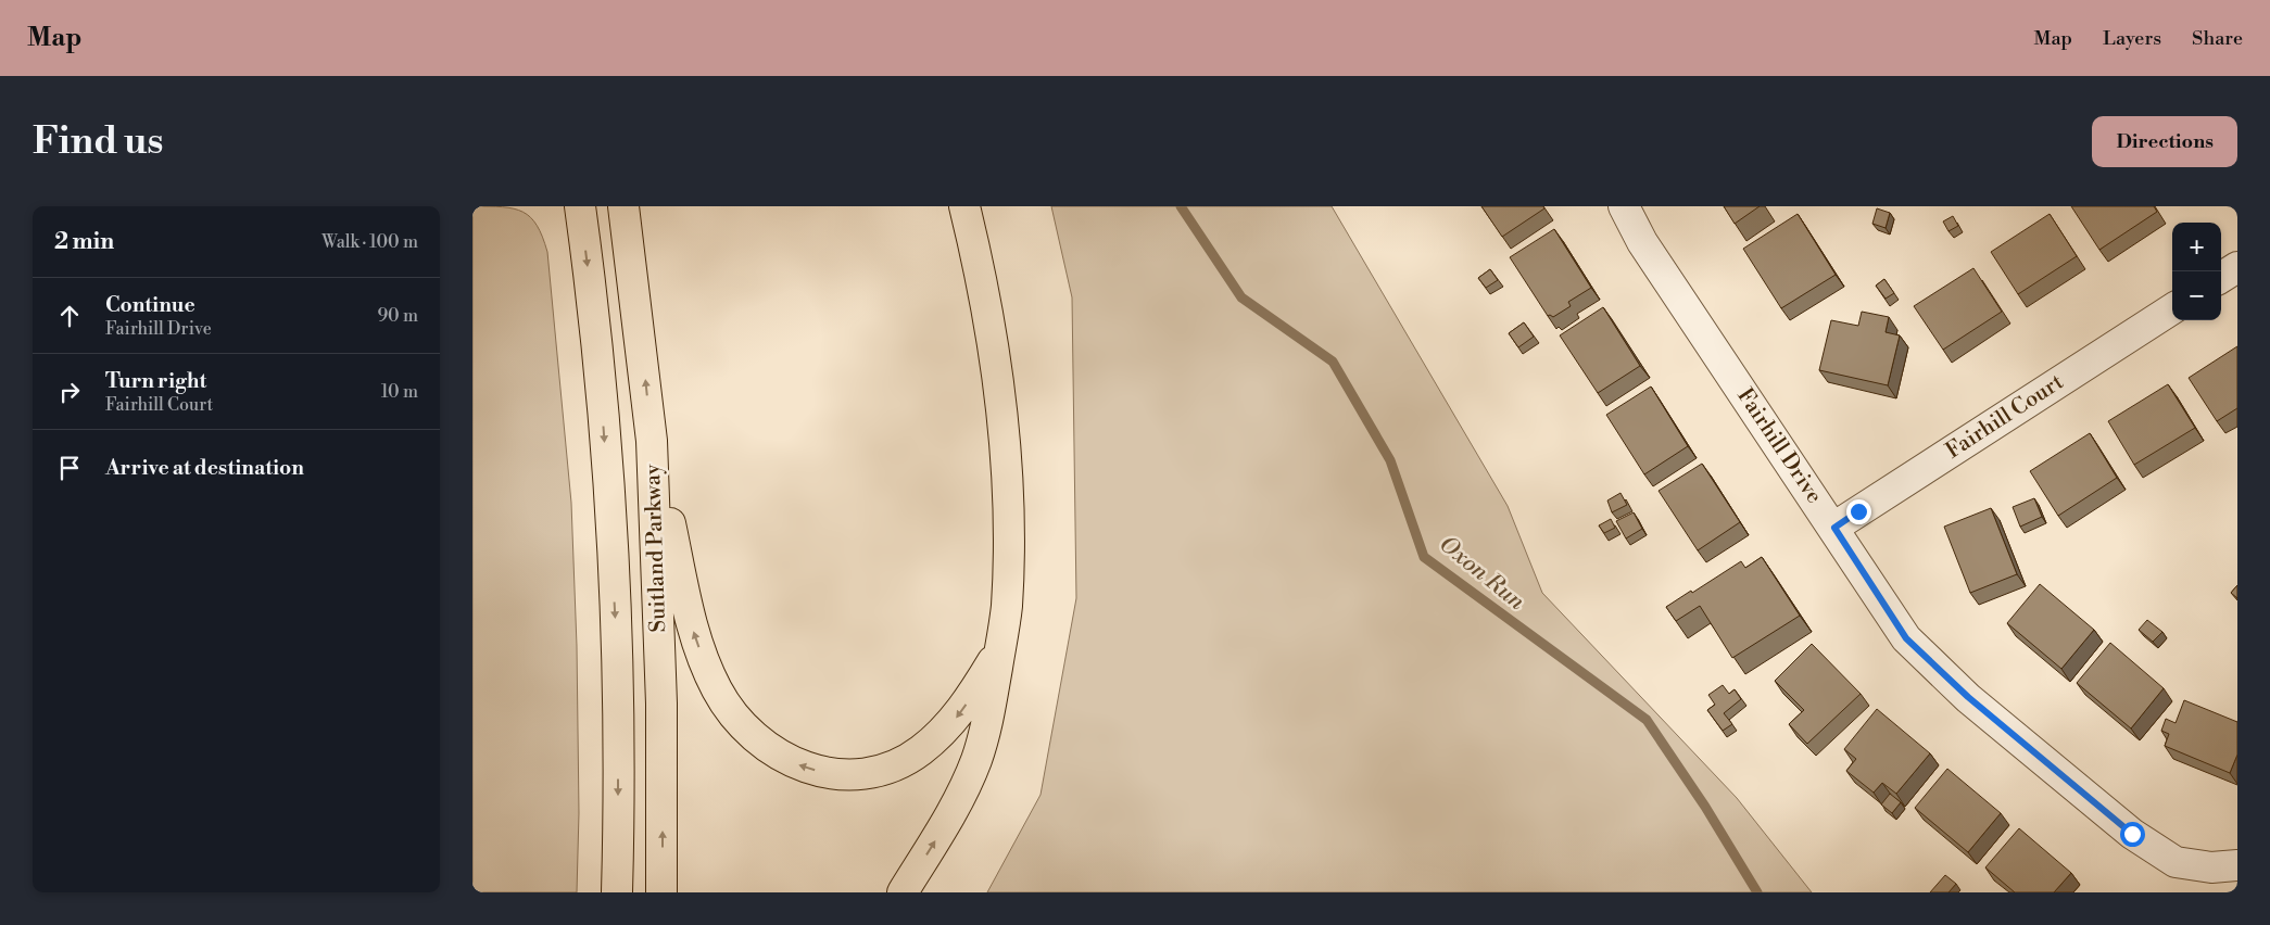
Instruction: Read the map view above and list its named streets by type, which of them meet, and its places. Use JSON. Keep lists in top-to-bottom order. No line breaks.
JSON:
{"streets":{"highway":["Suitland Parkway"],"street":["Fairhill Court","Fairhill Drive"]},"crossings":[["Fairhill Court","Fairhill Drive"]],"water":["Oxon Run"],"page":{"header":"Map","nav":["Map","Layers","Share"],"buttons":"Directions","title":"Find us","heading":["2 min","Walk · 100 m"],"map_buttons":["+","−"],"list":[["Continue","Fairhill Drive","90 m"],["Turn right","Fairhill Court","10 m"],"Arrive at destination"]}}
